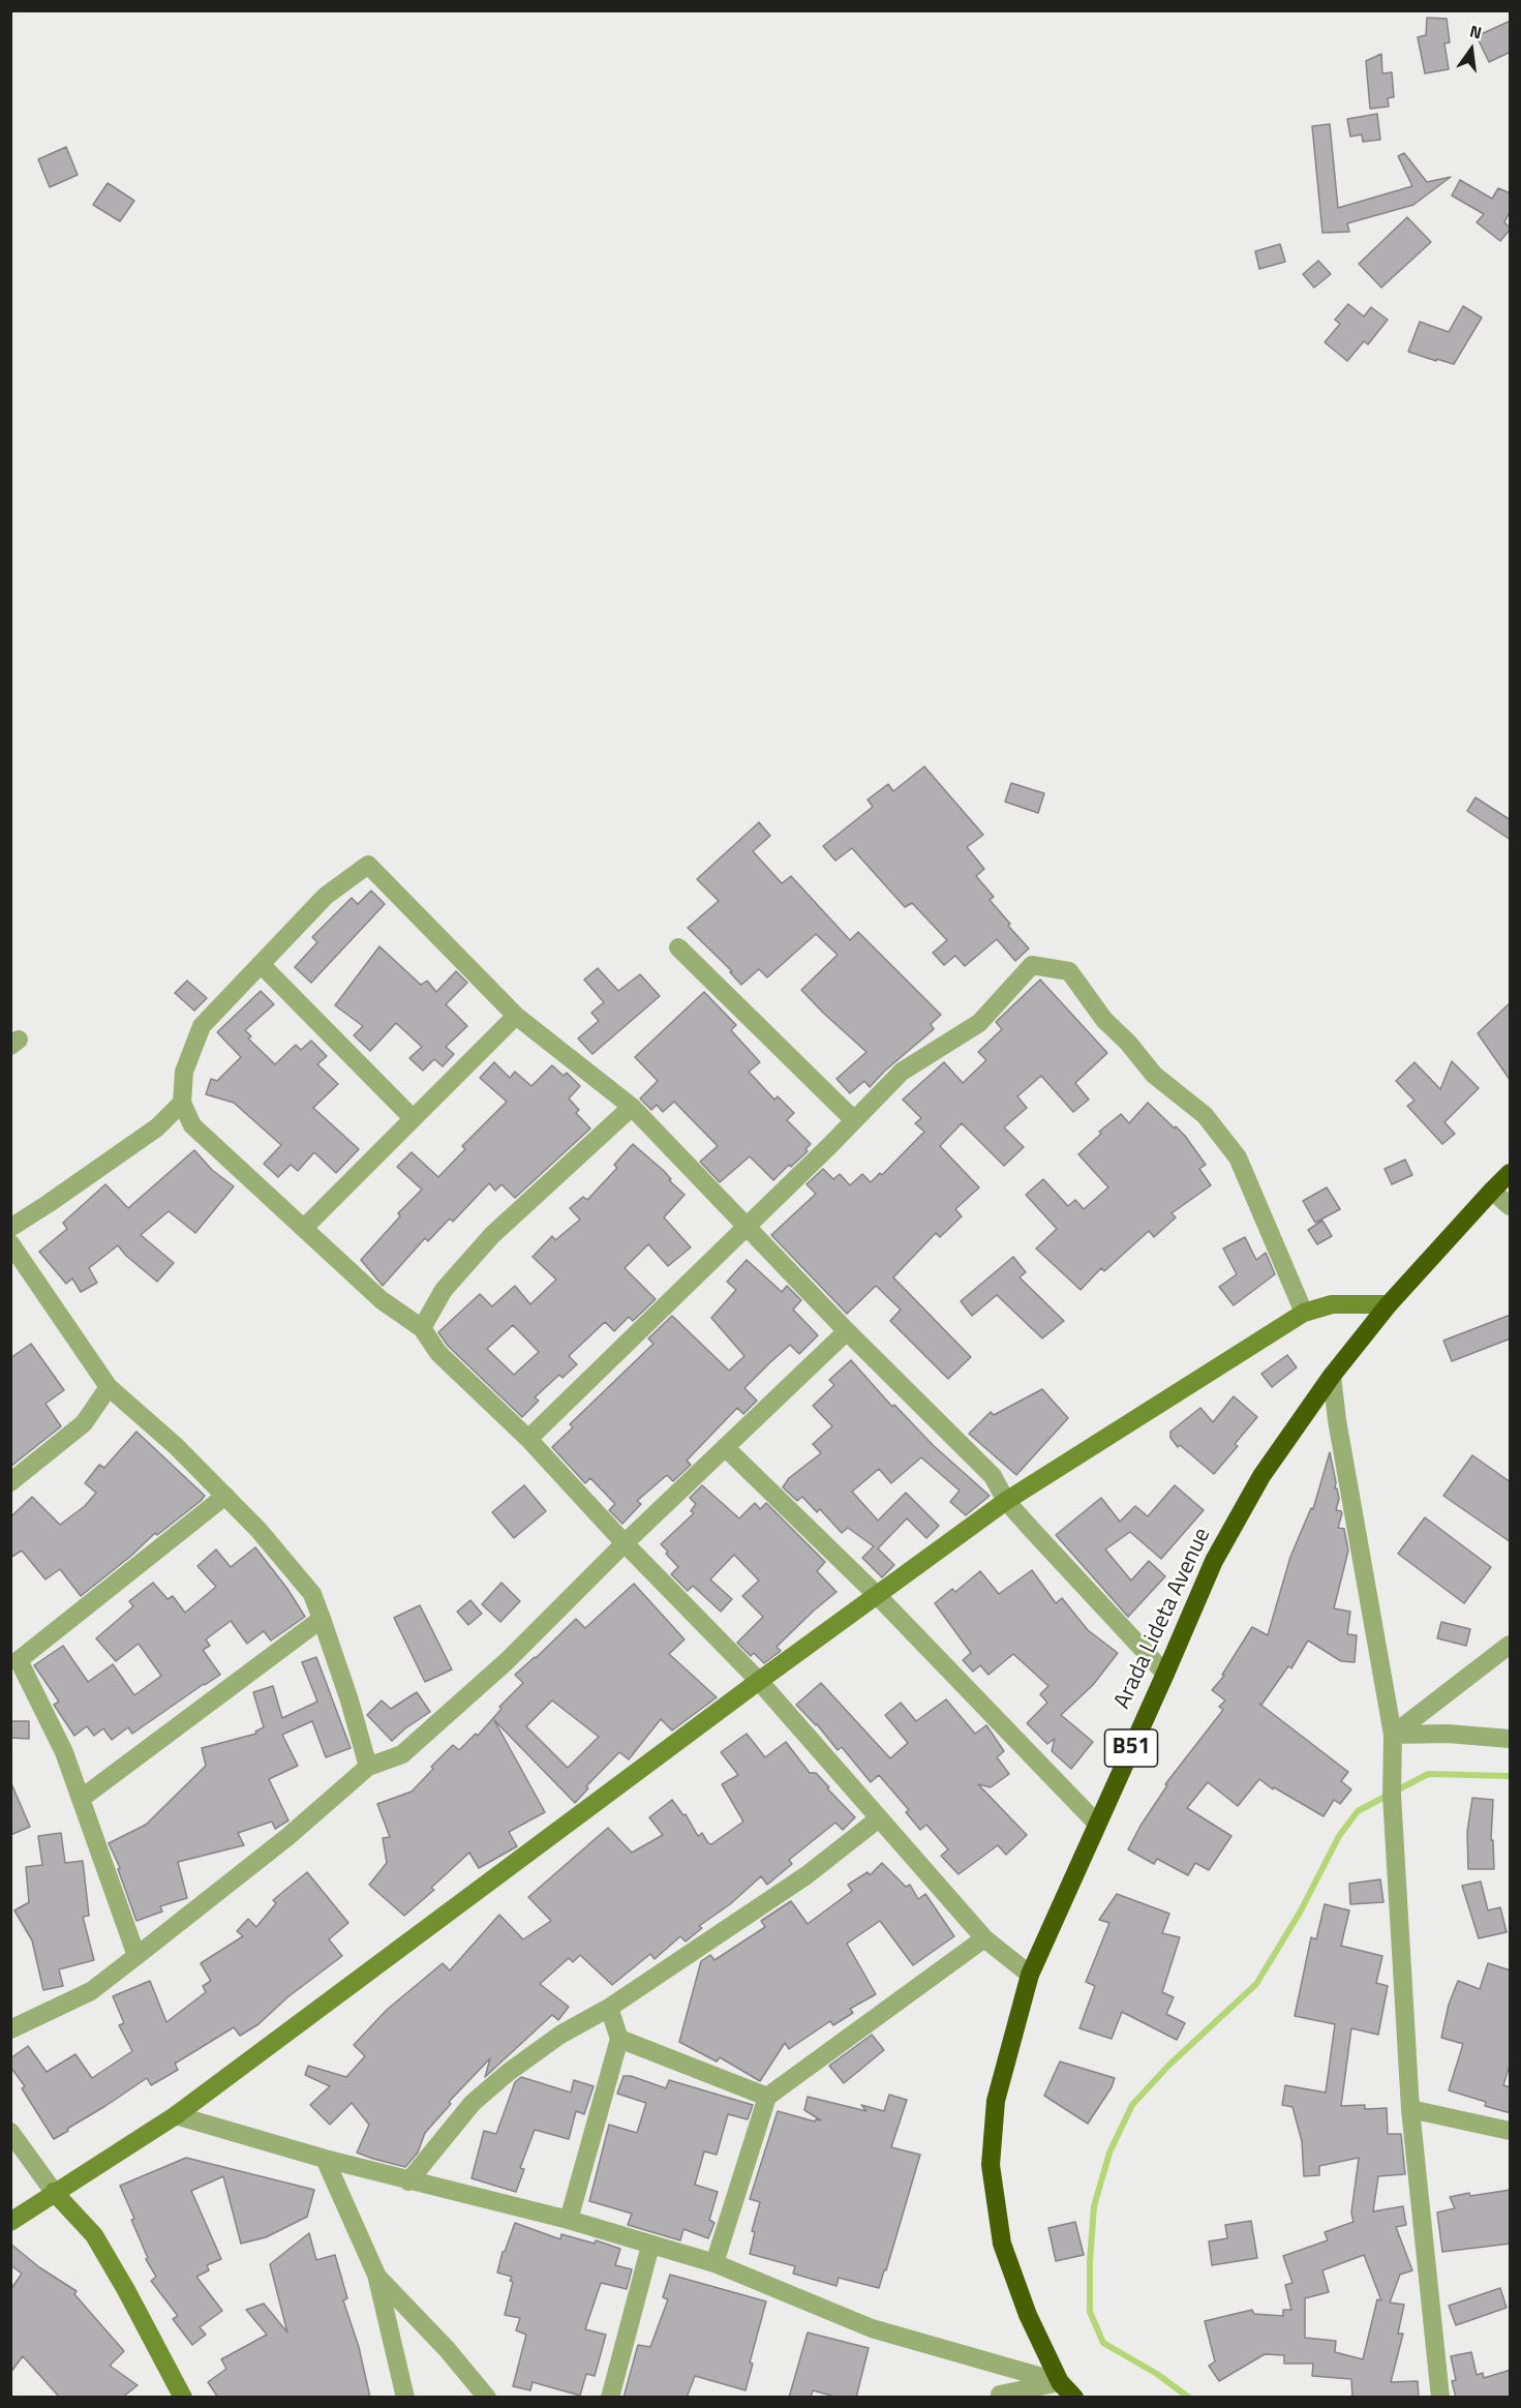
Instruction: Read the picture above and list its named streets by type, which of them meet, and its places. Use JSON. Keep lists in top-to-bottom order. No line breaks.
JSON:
{"streets":{"highway":["Arada Lideta Avenue","B51"]},"north":"top"}
